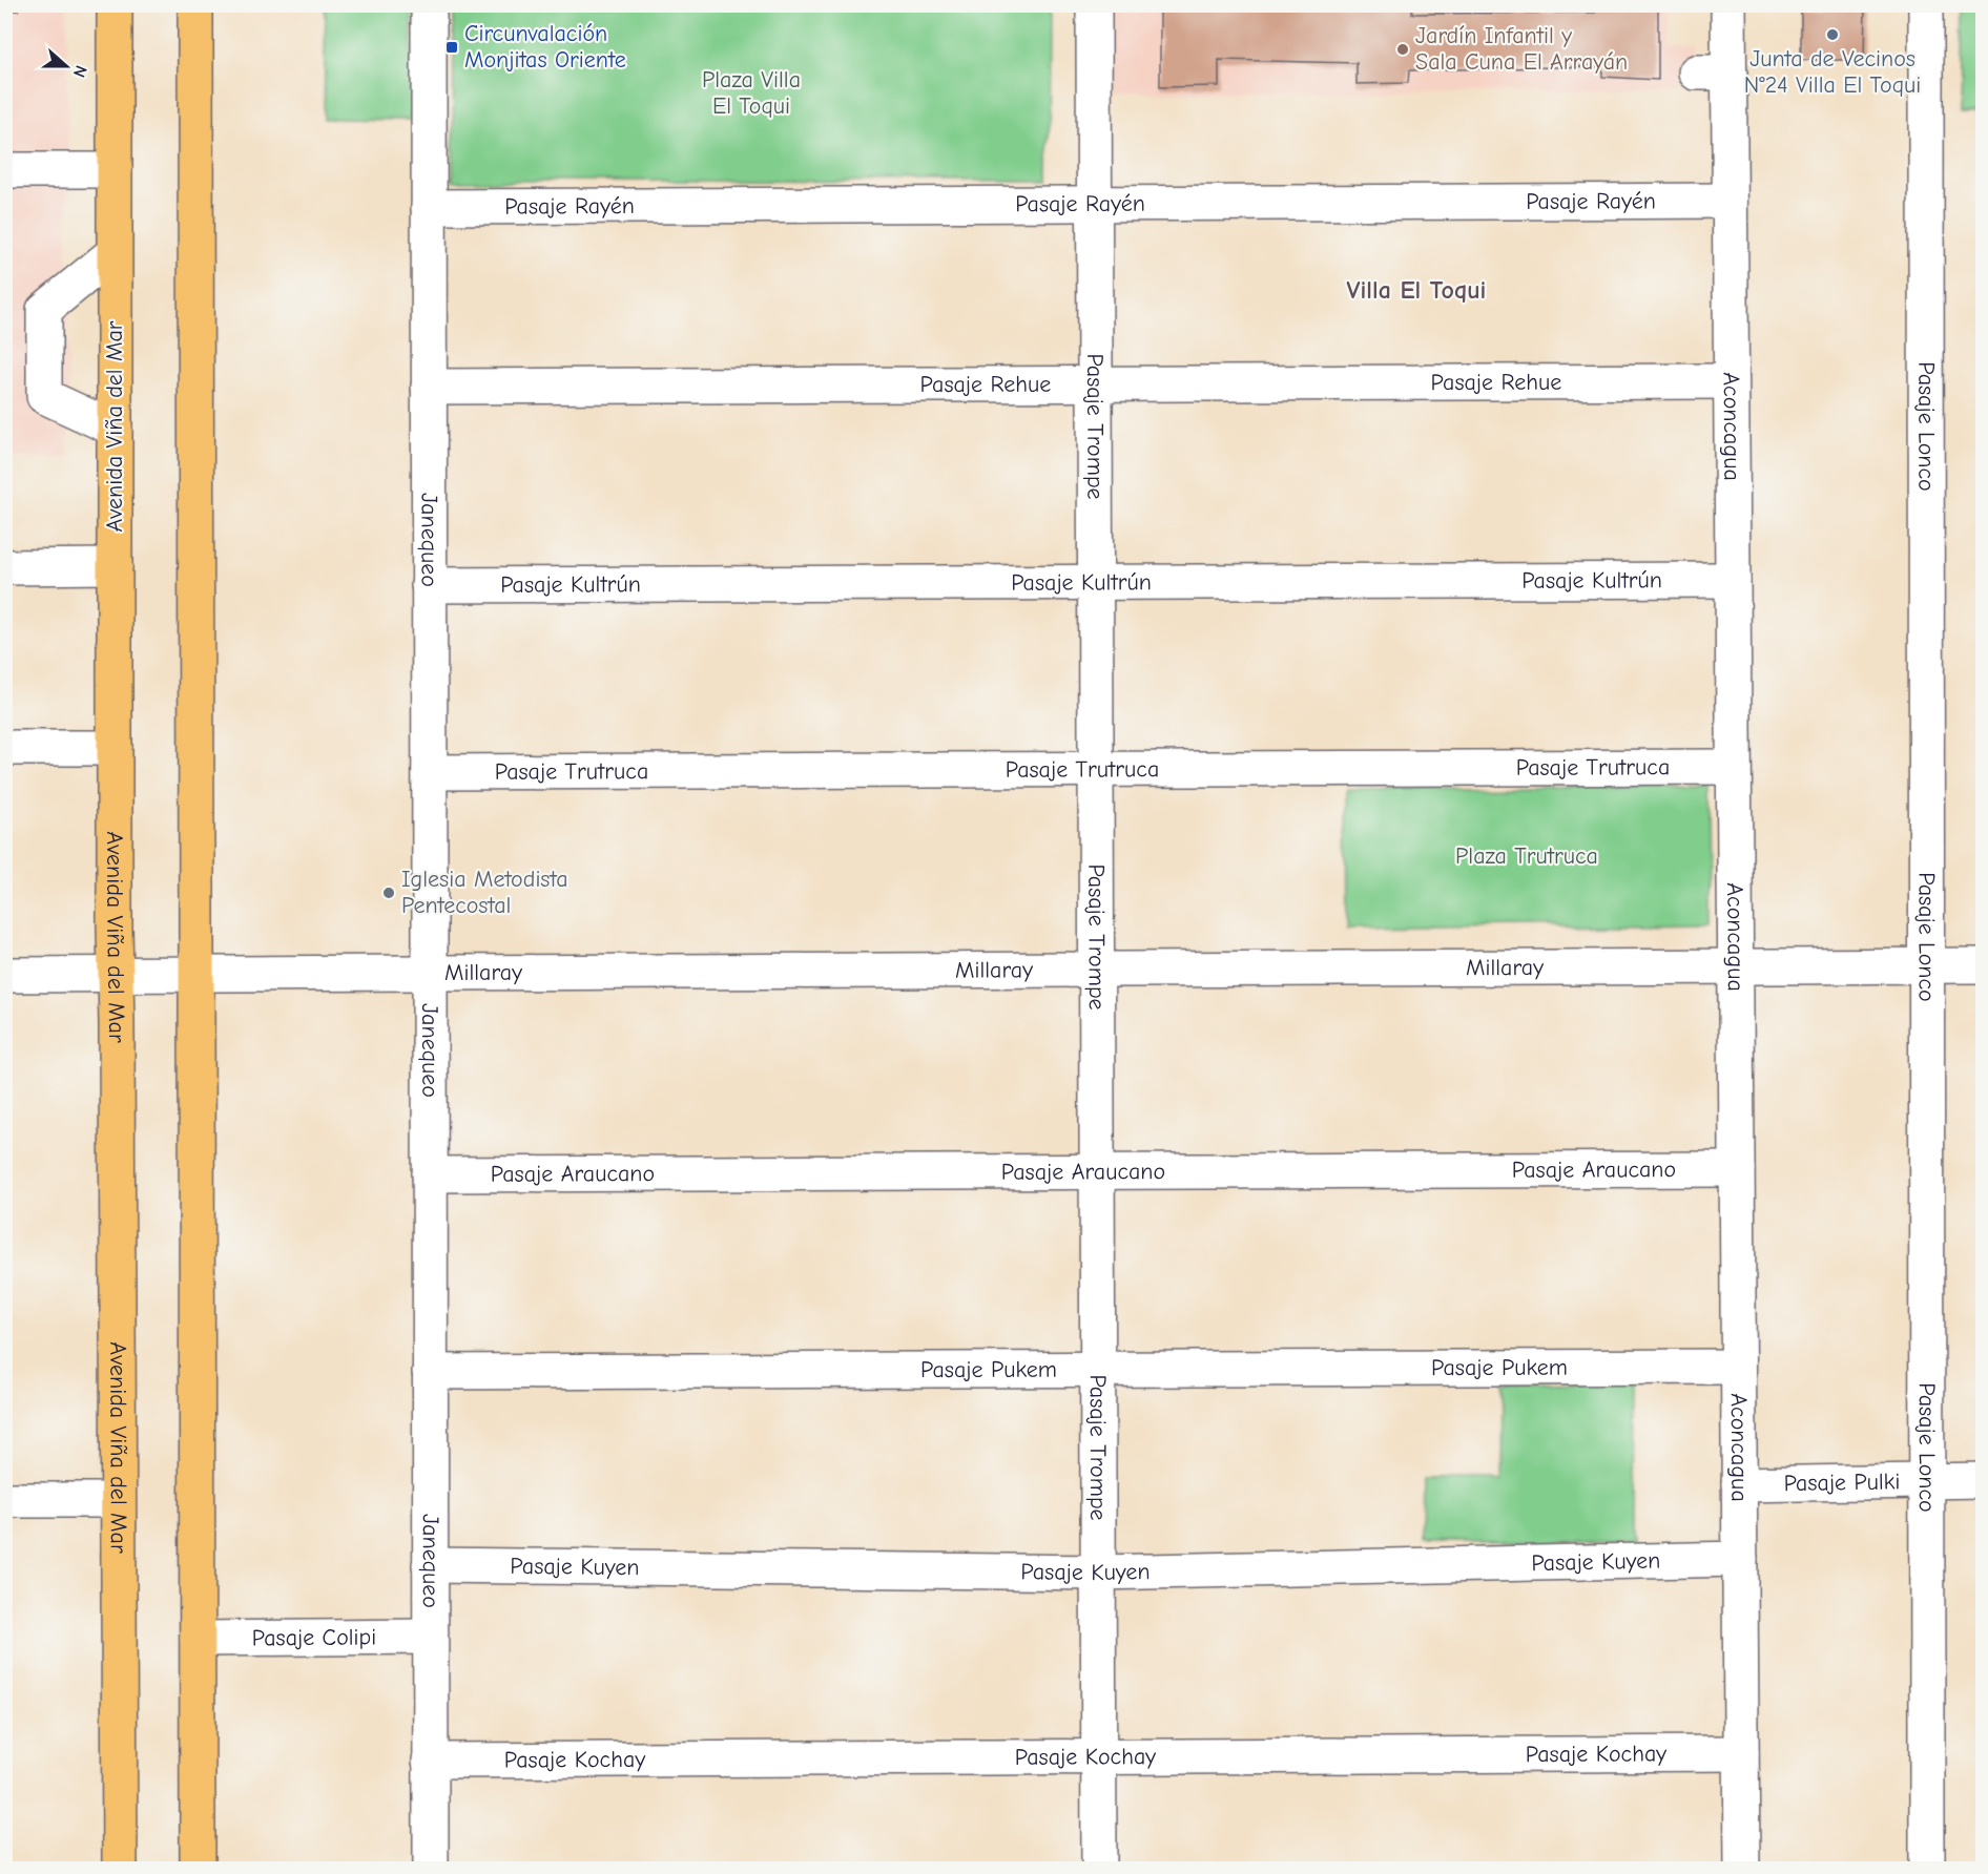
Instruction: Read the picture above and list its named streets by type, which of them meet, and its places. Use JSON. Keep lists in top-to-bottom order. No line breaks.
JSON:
{"streets":{"main road":["Avenida Viña del Mar"],"street":["Pasaje Rayén","Pasaje Rehue","Pasaje Trompe","Aconcagua","Pasaje Lonco","Janequeo","Pasaje Kultrún","Pasaje Trutruca","Millaray","Pasaje Araucano","Pasaje Pukem","Pasaje Pulki","Pasaje Kuyen","Pasaje Colipi","Pasaje Kochay"]},"crossings":[["Pasaje Rayén","Pasaje Trompe"],["Pasaje Rayén","Aconcagua"],["Pasaje Rayén","Janequeo"],["Pasaje Rehue","Pasaje Trompe"],["Pasaje Rehue","Aconcagua"],["Pasaje Rehue","Janequeo"],["Avenida Viña del Mar","Millaray"],["Pasaje Trompe","Pasaje Kultrún"],["Pasaje Trompe","Pasaje Trutruca"],["Pasaje Trompe","Millaray"],["Pasaje Trompe","Pasaje Araucano"],["Pasaje Trompe","Pasaje Pukem"],["Pasaje Trompe","Pasaje Kuyen"],["Pasaje Trompe","Pasaje Kochay"],["Aconcagua","Pasaje Kultrún"],["Aconcagua","Pasaje Trutruca"],["Aconcagua","Millaray"],["Aconcagua","Pasaje Araucano"],["Aconcagua","Pasaje Pukem"],["Aconcagua","Pasaje Pulki"],["Aconcagua","Pasaje Kuyen"],["Aconcagua","Pasaje Kochay"],["Pasaje Lonco","Millaray"],["Pasaje Lonco","Pasaje Pulki"],["Janequeo","Pasaje Kultrún"],["Janequeo","Pasaje Trutruca"],["Janequeo","Millaray"],["Janequeo","Pasaje Araucano"],["Janequeo","Pasaje Pukem"],["Janequeo","Pasaje Kuyen"],["Janequeo","Pasaje Colipi"],["Janequeo","Pasaje Kochay"]],"districts":["Villa El Toqui"],"parks":["Plaza Villa El Toqui","Plaza Trutruca"],"places":{"other":["Junta de Vecinos N°24 Villa El Toqui","Jardín Infantil y Sala Cuna El Arrayán","Iglesia Metodista Pentecostal"],"transit":["Circunvalación Monjitas Oriente"]},"north":"right"}
